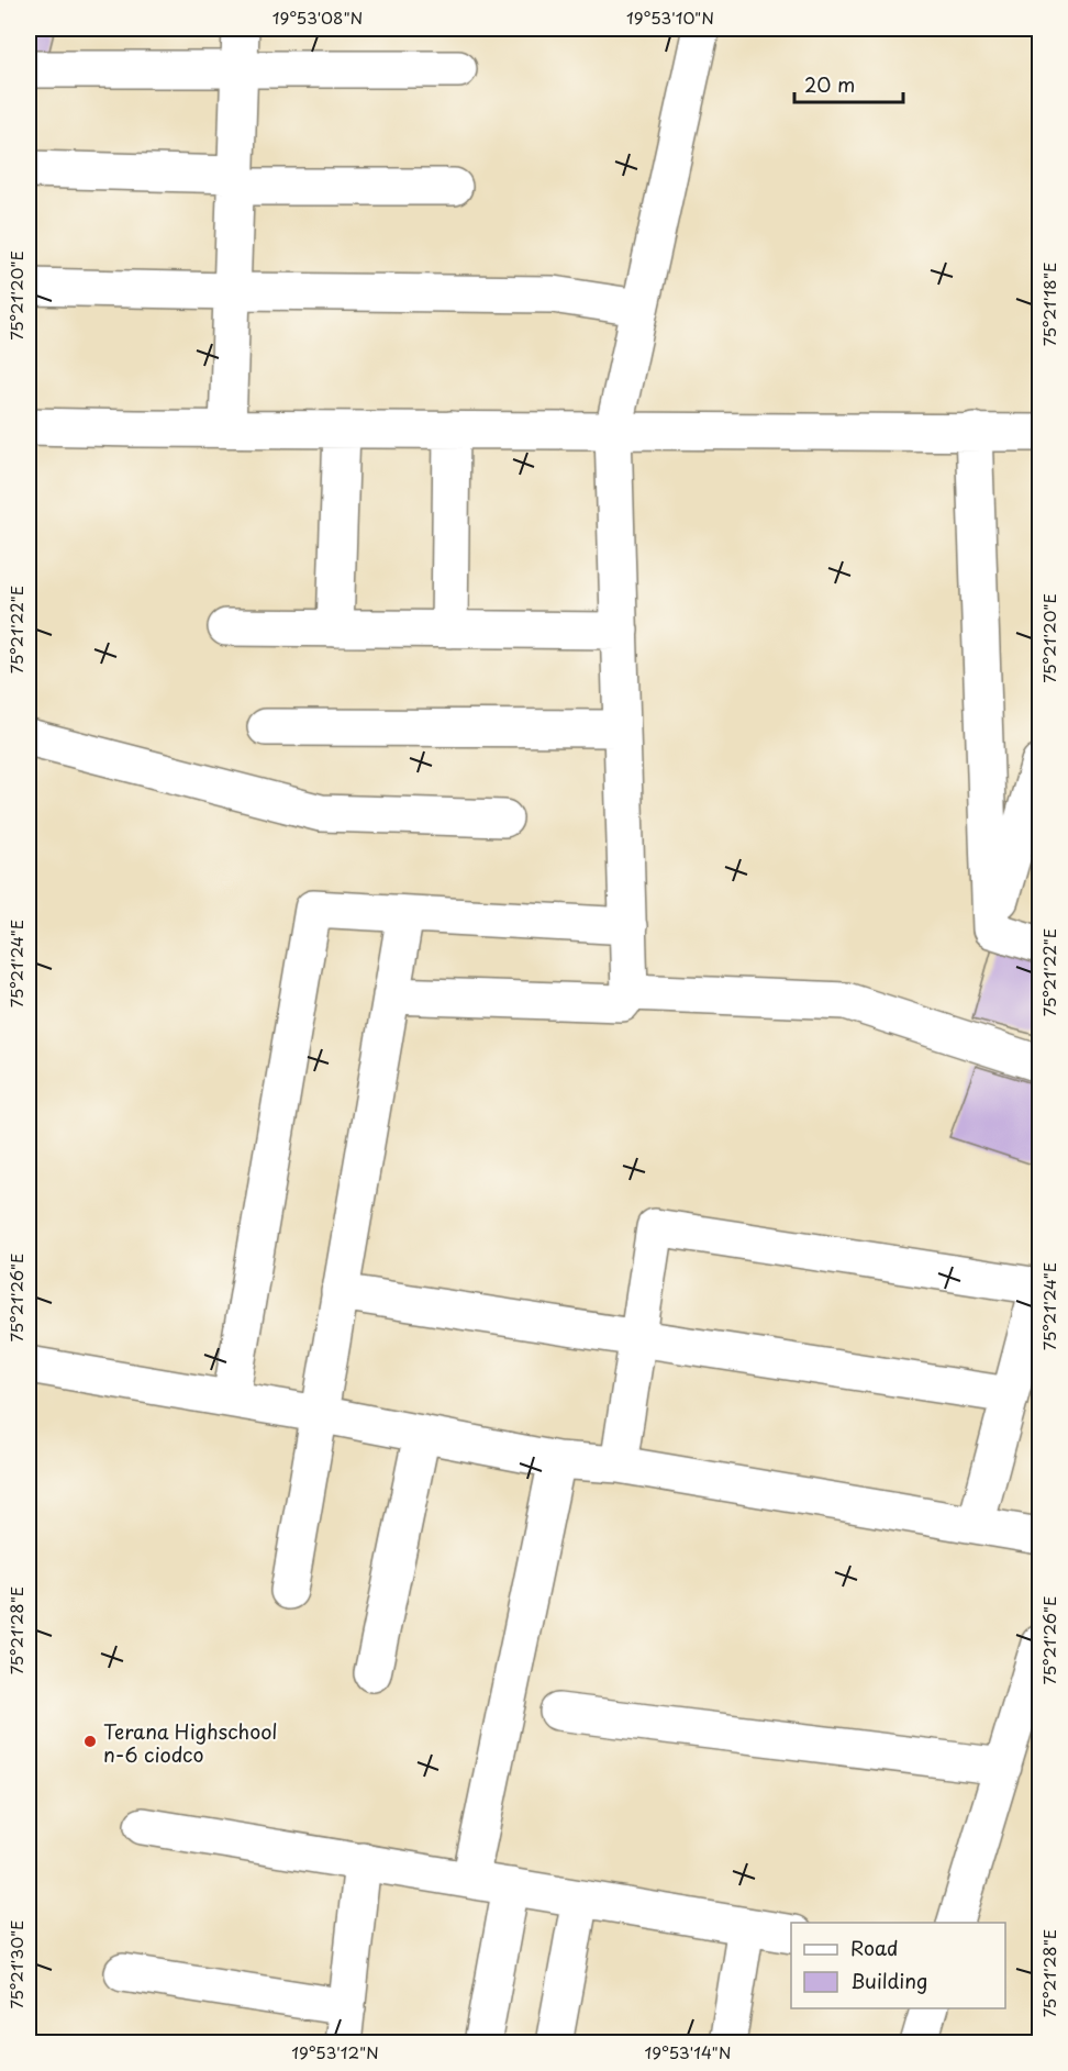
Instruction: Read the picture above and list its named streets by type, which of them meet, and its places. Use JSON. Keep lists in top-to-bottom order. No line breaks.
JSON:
{"places":["Terana Highschool n-6 ciodco"],"legend":["Road","Building"],"scale_bar":"20 m","coordinates":["19°53'08\"N","19°53'10\"N","75°21'20\"E","75°21'18\"E","75°21'22\"E","75°21'24\"E","75°21'26\"E","75°21'28\"E","75°21'30\"E","19°53'12\"N","19°53'14\"N"]}
